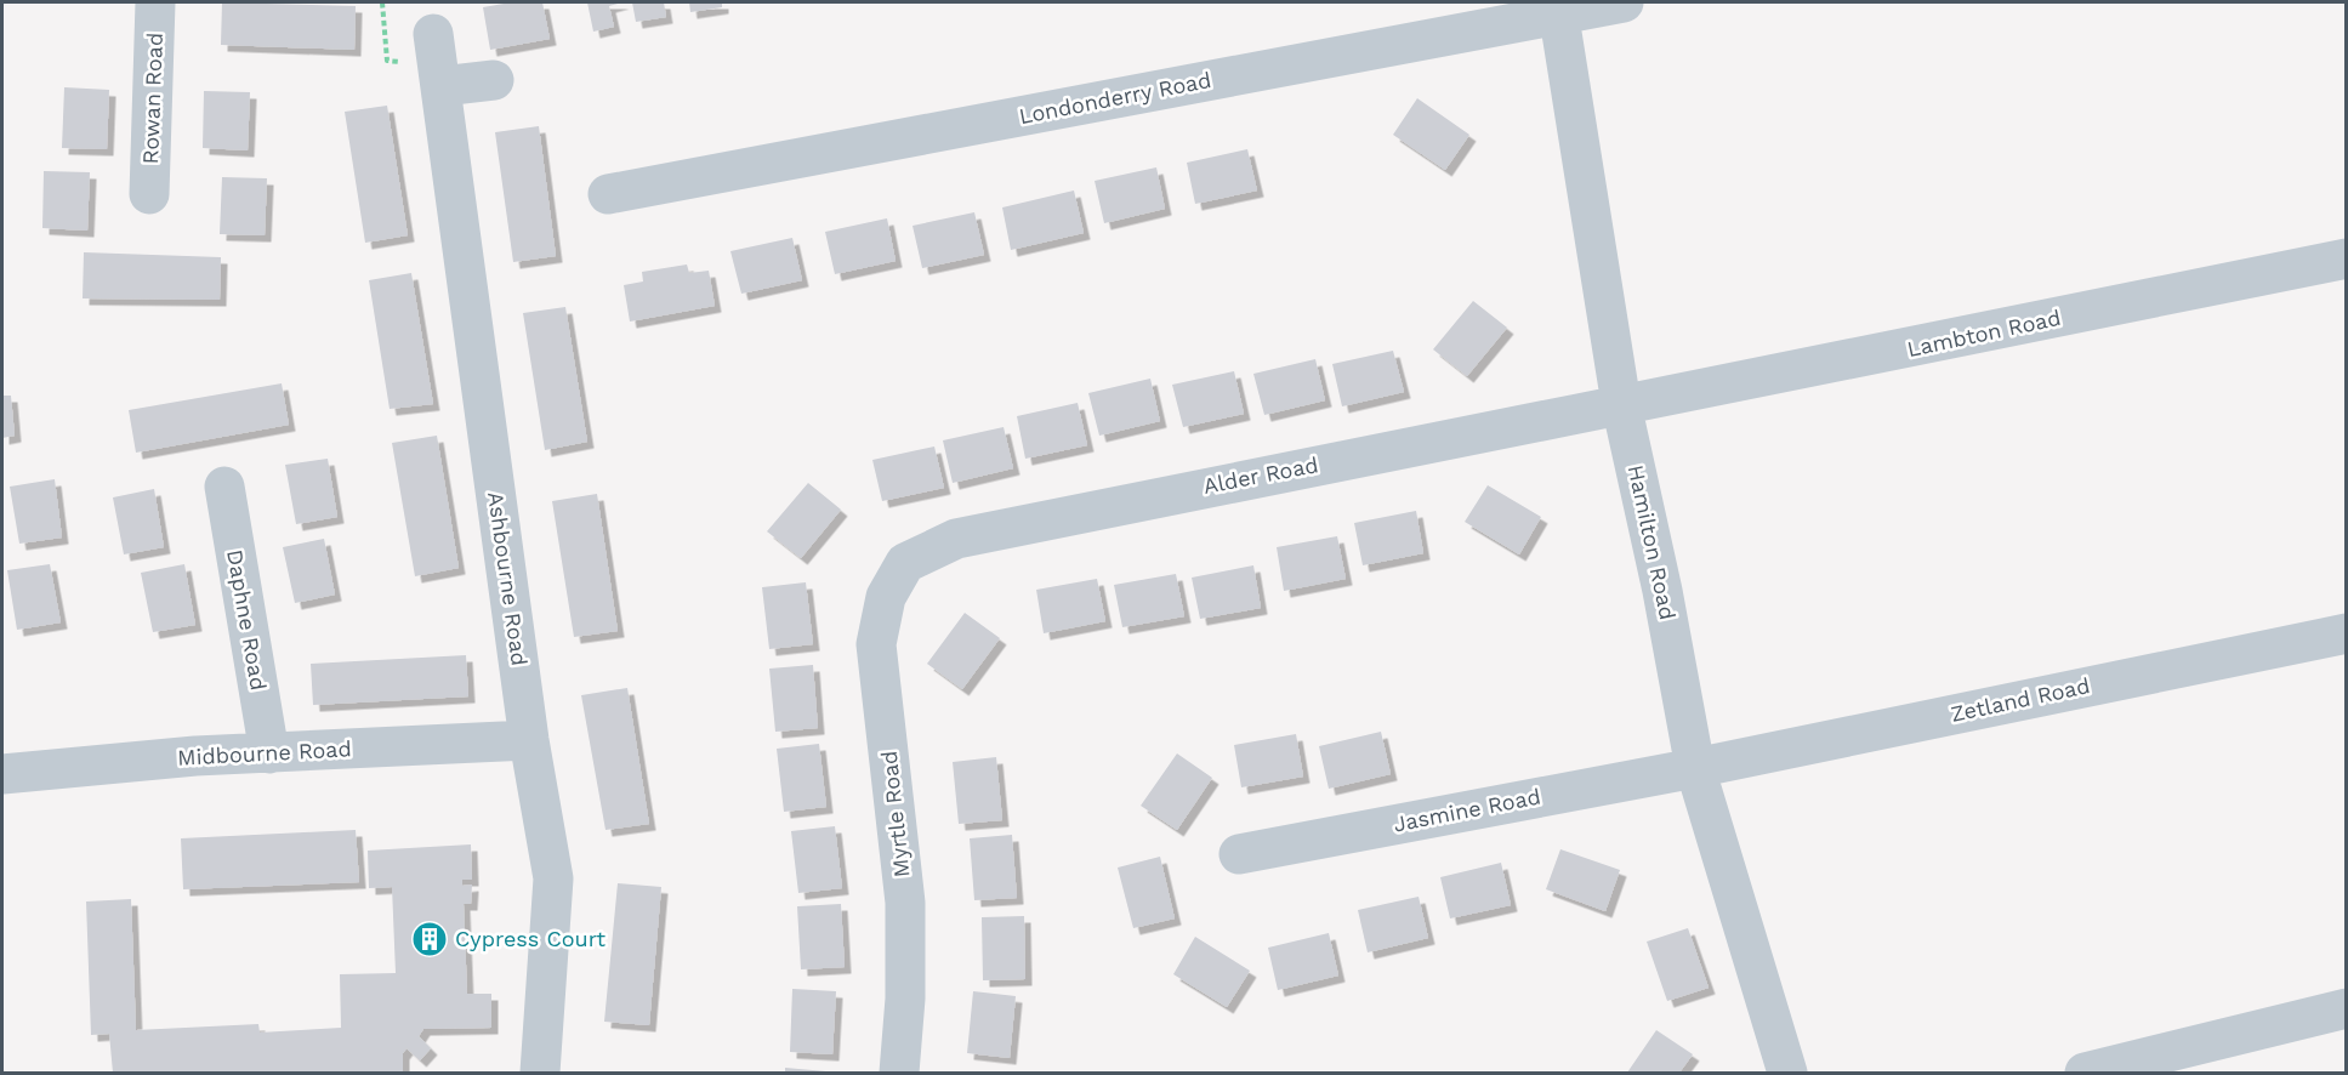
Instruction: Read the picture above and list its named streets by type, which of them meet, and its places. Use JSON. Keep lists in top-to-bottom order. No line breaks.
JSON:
{"streets":{"street":["Rowan Road","Londonderry Road","Lambton Road","Alder Road","Hamilton Road","Ashbourne Road","Daphne Road","Zetland Road","Midbourne Road","Jasmine Road","Myrtle Road"]},"crossings":[["Londonderry Road","Hamilton Road"],["Lambton Road","Alder Road"],["Lambton Road","Hamilton Road"],["Alder Road","Hamilton Road"],["Alder Road","Myrtle Road"],["Hamilton Road","Zetland Road"],["Hamilton Road","Jasmine Road"],["Ashbourne Road","Midbourne Road"],["Daphne Road","Midbourne Road"],["Zetland Road","Jasmine Road"]],"places":{"building":["Cypress Court"]}}
